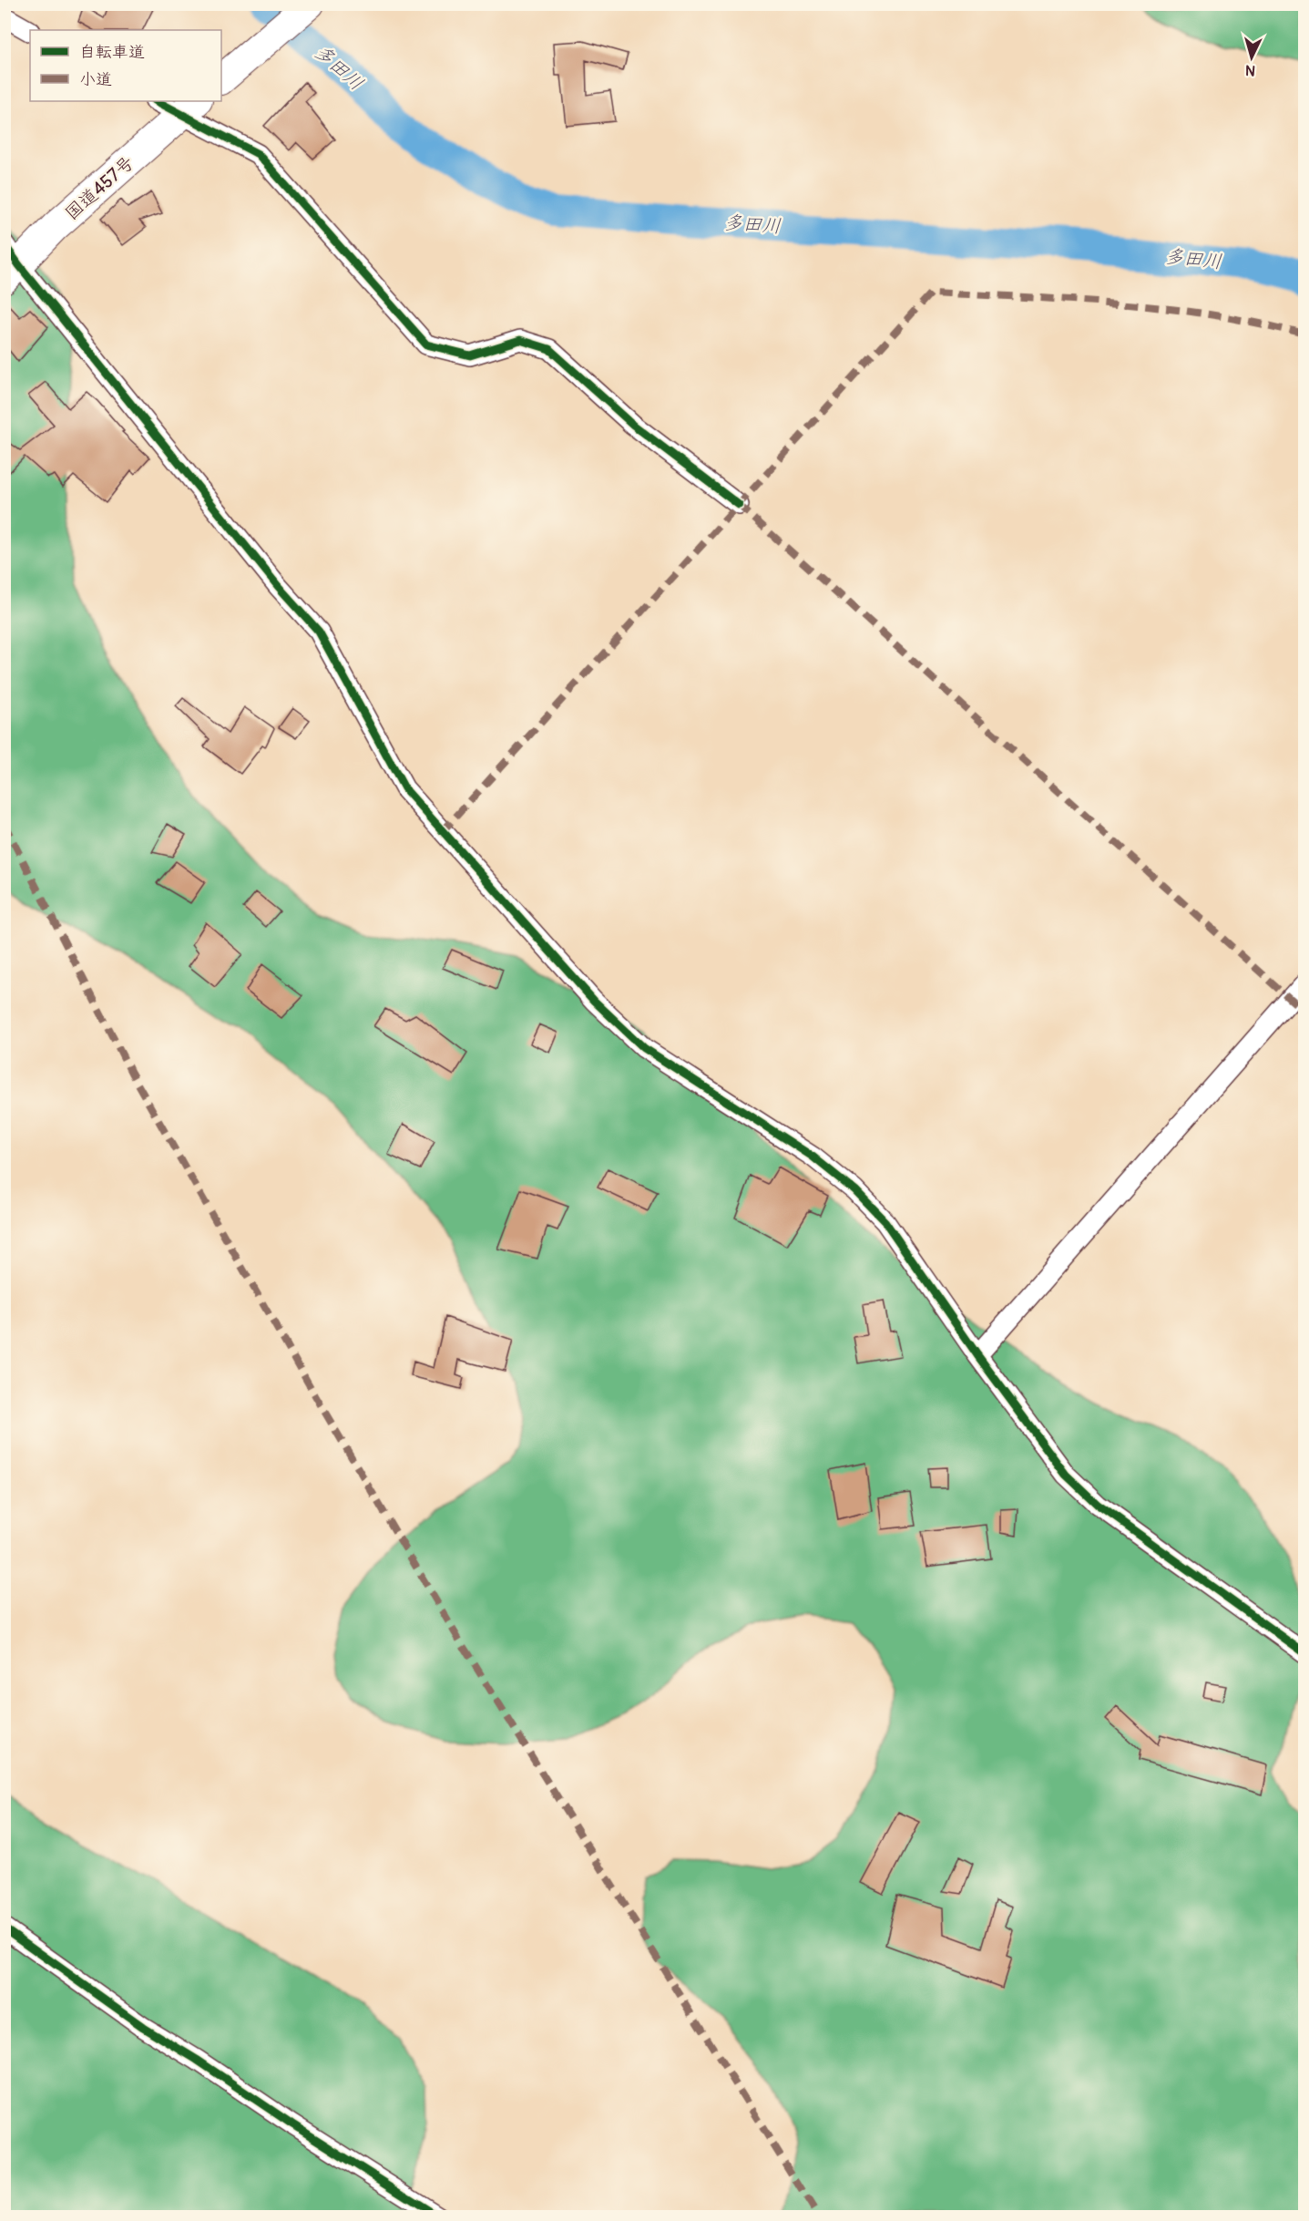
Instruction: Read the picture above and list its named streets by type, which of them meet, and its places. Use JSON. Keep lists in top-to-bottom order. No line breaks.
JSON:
{"streets":{"highway":["国道457号"]},"water":["多田川"],"legend":["自転車道","小道"],"north":"bottom"}
